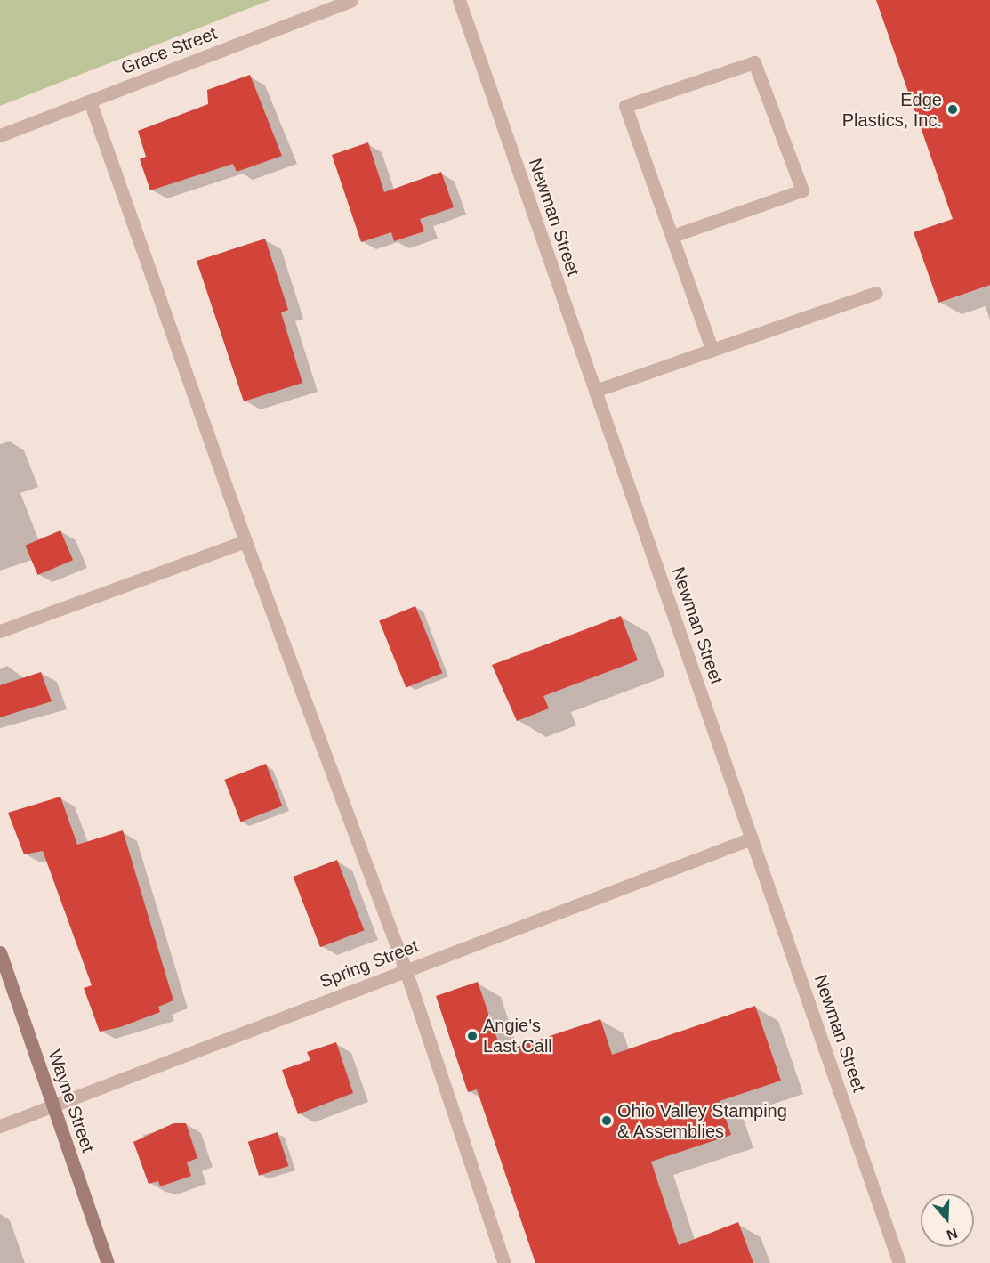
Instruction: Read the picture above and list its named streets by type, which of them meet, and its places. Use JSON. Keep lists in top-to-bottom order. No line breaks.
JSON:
{"streets":{"main road":["Wayne Street"],"street":["Grace Street","Newman Street","Spring Street"]},"crossings":[["Newman Street","Spring Street"],["Spring Street","Wayne Street"]],"places":["Edge Plastics, Inc.","Angie's Last Call","Ohio Valley Stamping & Assemblies"],"north":"bottom"}
